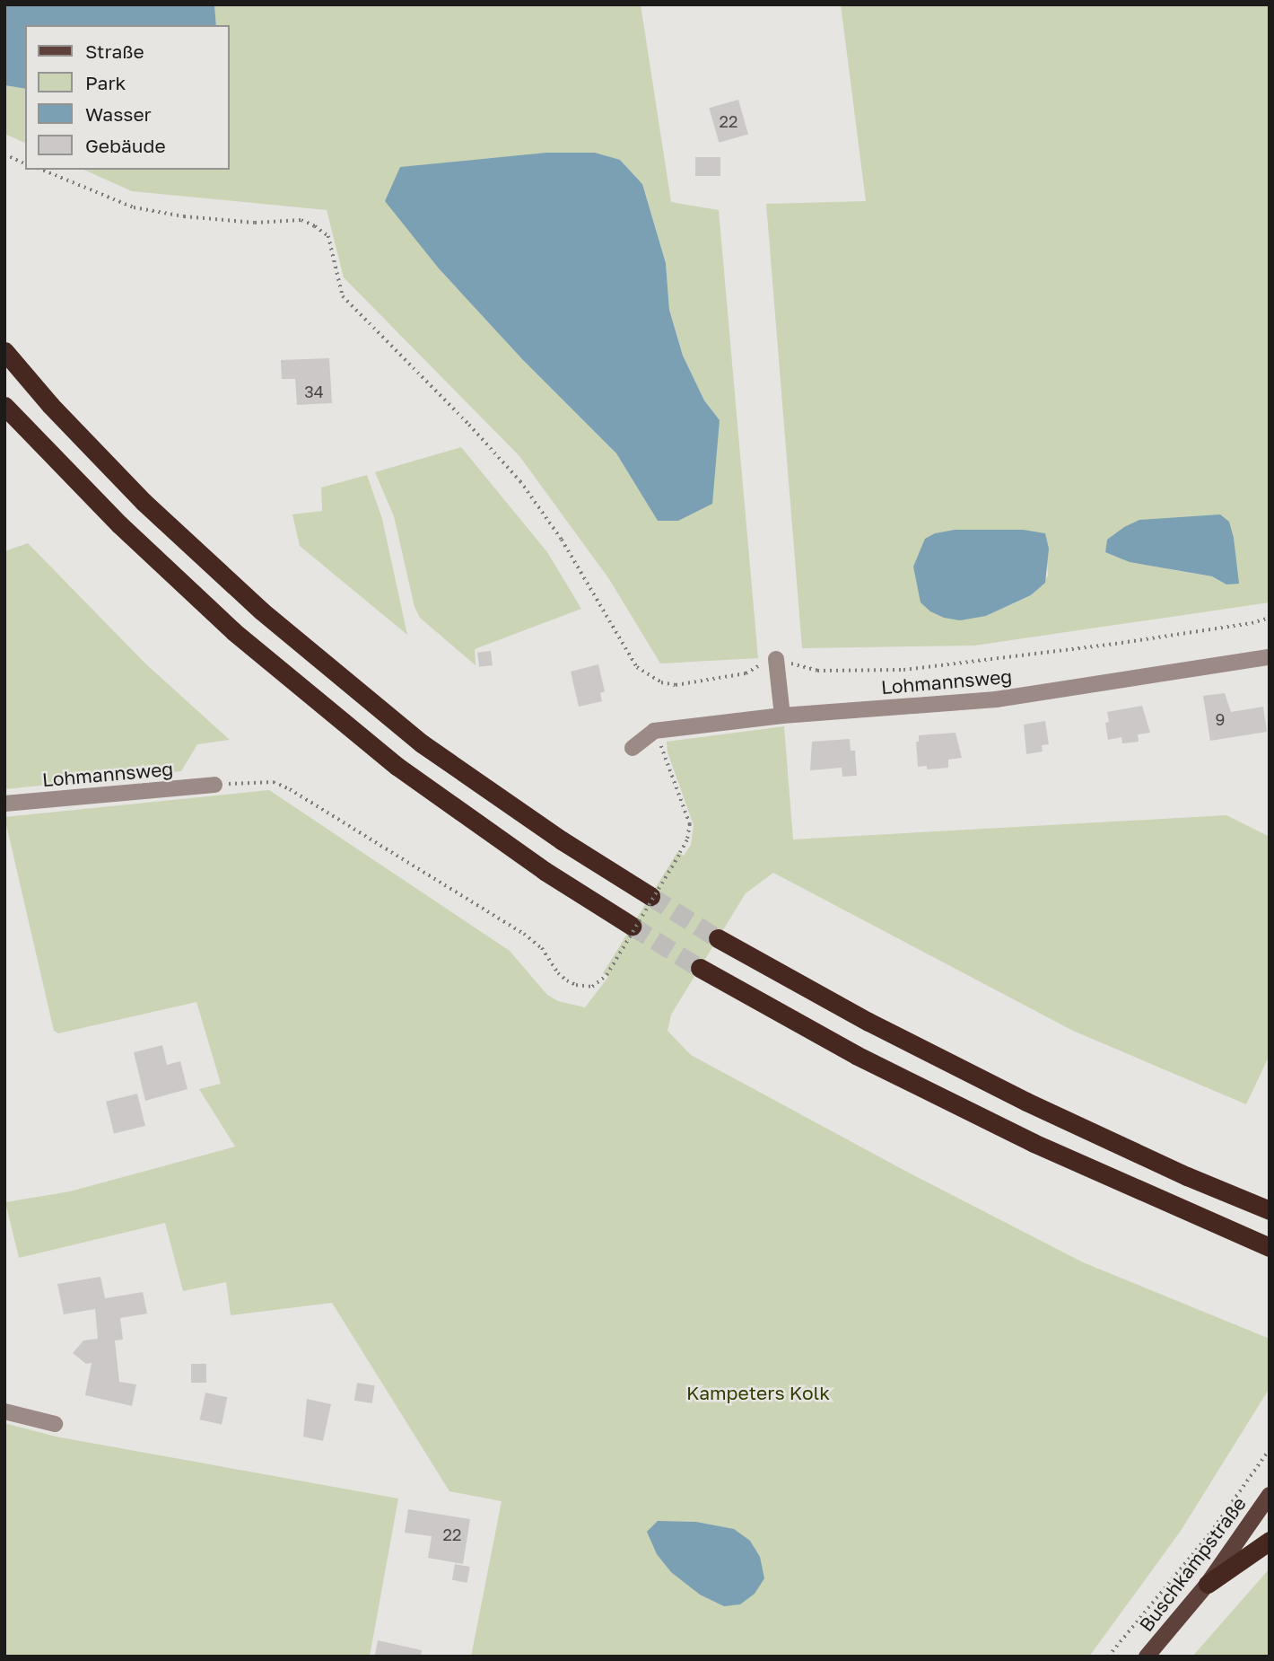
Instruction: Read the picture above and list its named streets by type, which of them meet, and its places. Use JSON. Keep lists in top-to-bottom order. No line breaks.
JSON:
{"streets":{"main road":["Buschkampstraße"],"street":["Lohmannsweg"]},"parks":["Kampeters Kolk"],"house_numbers":["22","34","9","22"],"legend":["Straße","Park","Wasser","Gebäude"]}
